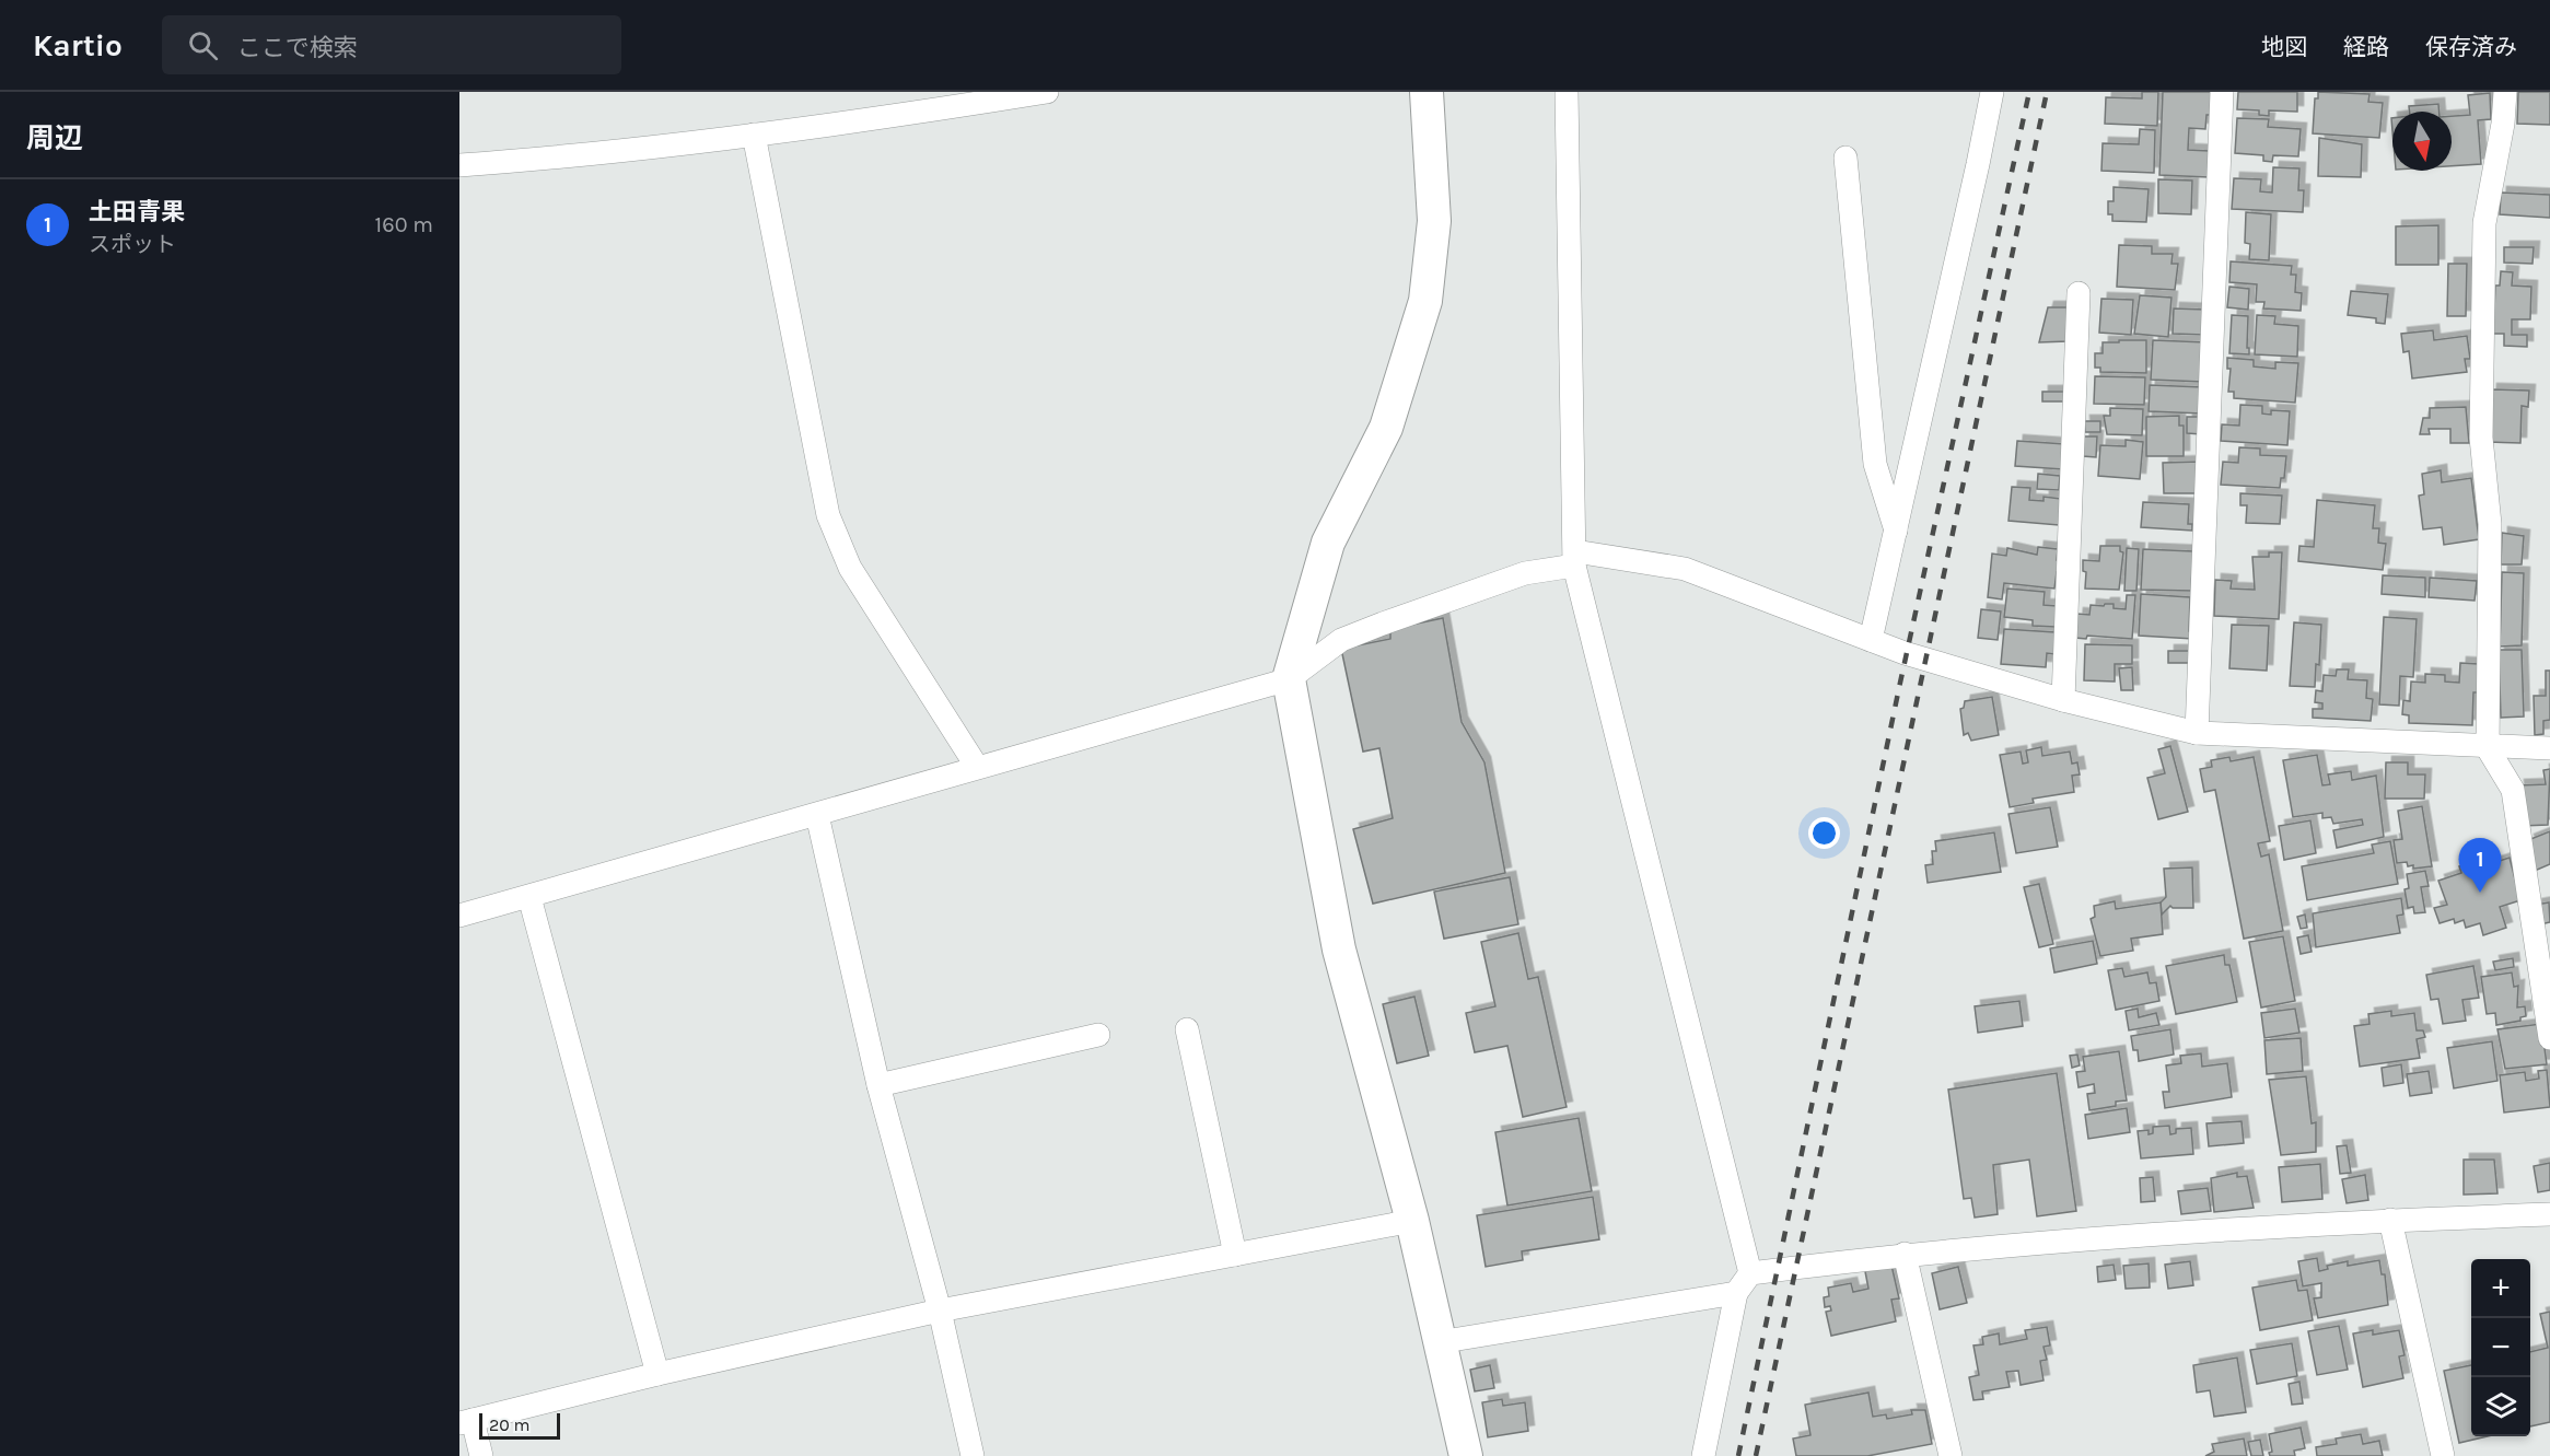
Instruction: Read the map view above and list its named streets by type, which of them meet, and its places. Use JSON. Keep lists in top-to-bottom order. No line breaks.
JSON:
{"scale_bar":"20 m","north":"bottom","page":{"header":"Kartio","search":"ここで検索","nav":["地図","経路","保存済み"],"heading":"周辺","list":[{"mark":"1","name":"土田青果","note":"スポット","value":"160 m"}],"pins":"1","map_buttons":["+","−"],"scale":"20 m"}}
